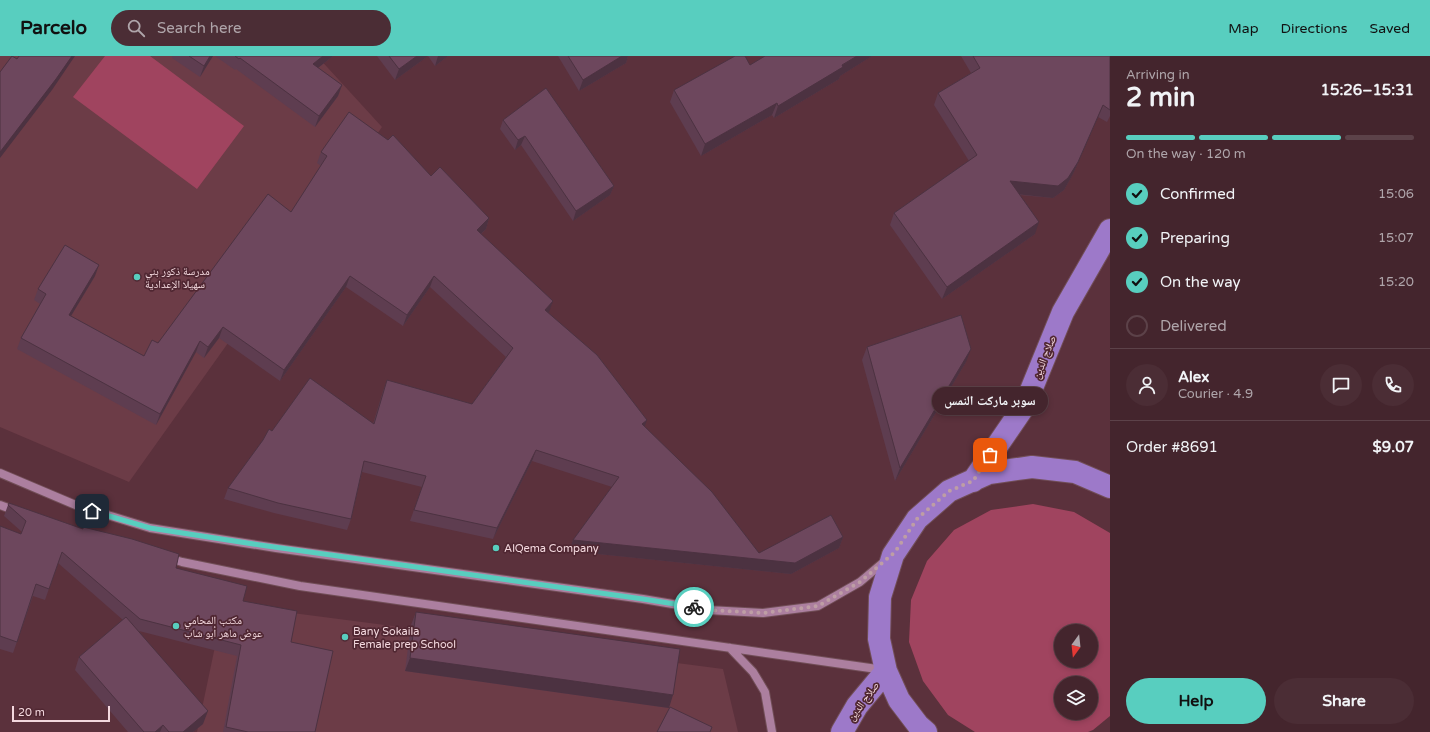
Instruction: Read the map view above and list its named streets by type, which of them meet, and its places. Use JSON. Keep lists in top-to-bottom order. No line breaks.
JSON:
{"streets":{"highway":["صلاح الدين"]},"places":["مدرسة ذكور بني سهيلا الإعدادية","سوبر ماركت النمس","AlQema Company","مكتب المحامي عوض ماهر أبو شاب","Bany Sokaila Female prep School"],"scale_bar":"20 m","north":"bottom","page":{"header":"Parcelo","search":"Search here","nav":["Map","Directions","Saved"],"heading":["2 min","Arriving in","15:26–15:31"],"panel":["Alex","Courier · 4.9","Order #8691","$9.07"],"bar":"On the way · 120 m","list":[["Confirmed","15:06"],["Preparing","15:07"],["On the way","15:20"],"Delivered"],"bubble":"سوبر ماركت النمس","buttons":["Help","Share"],"scale":"20 m"}}
